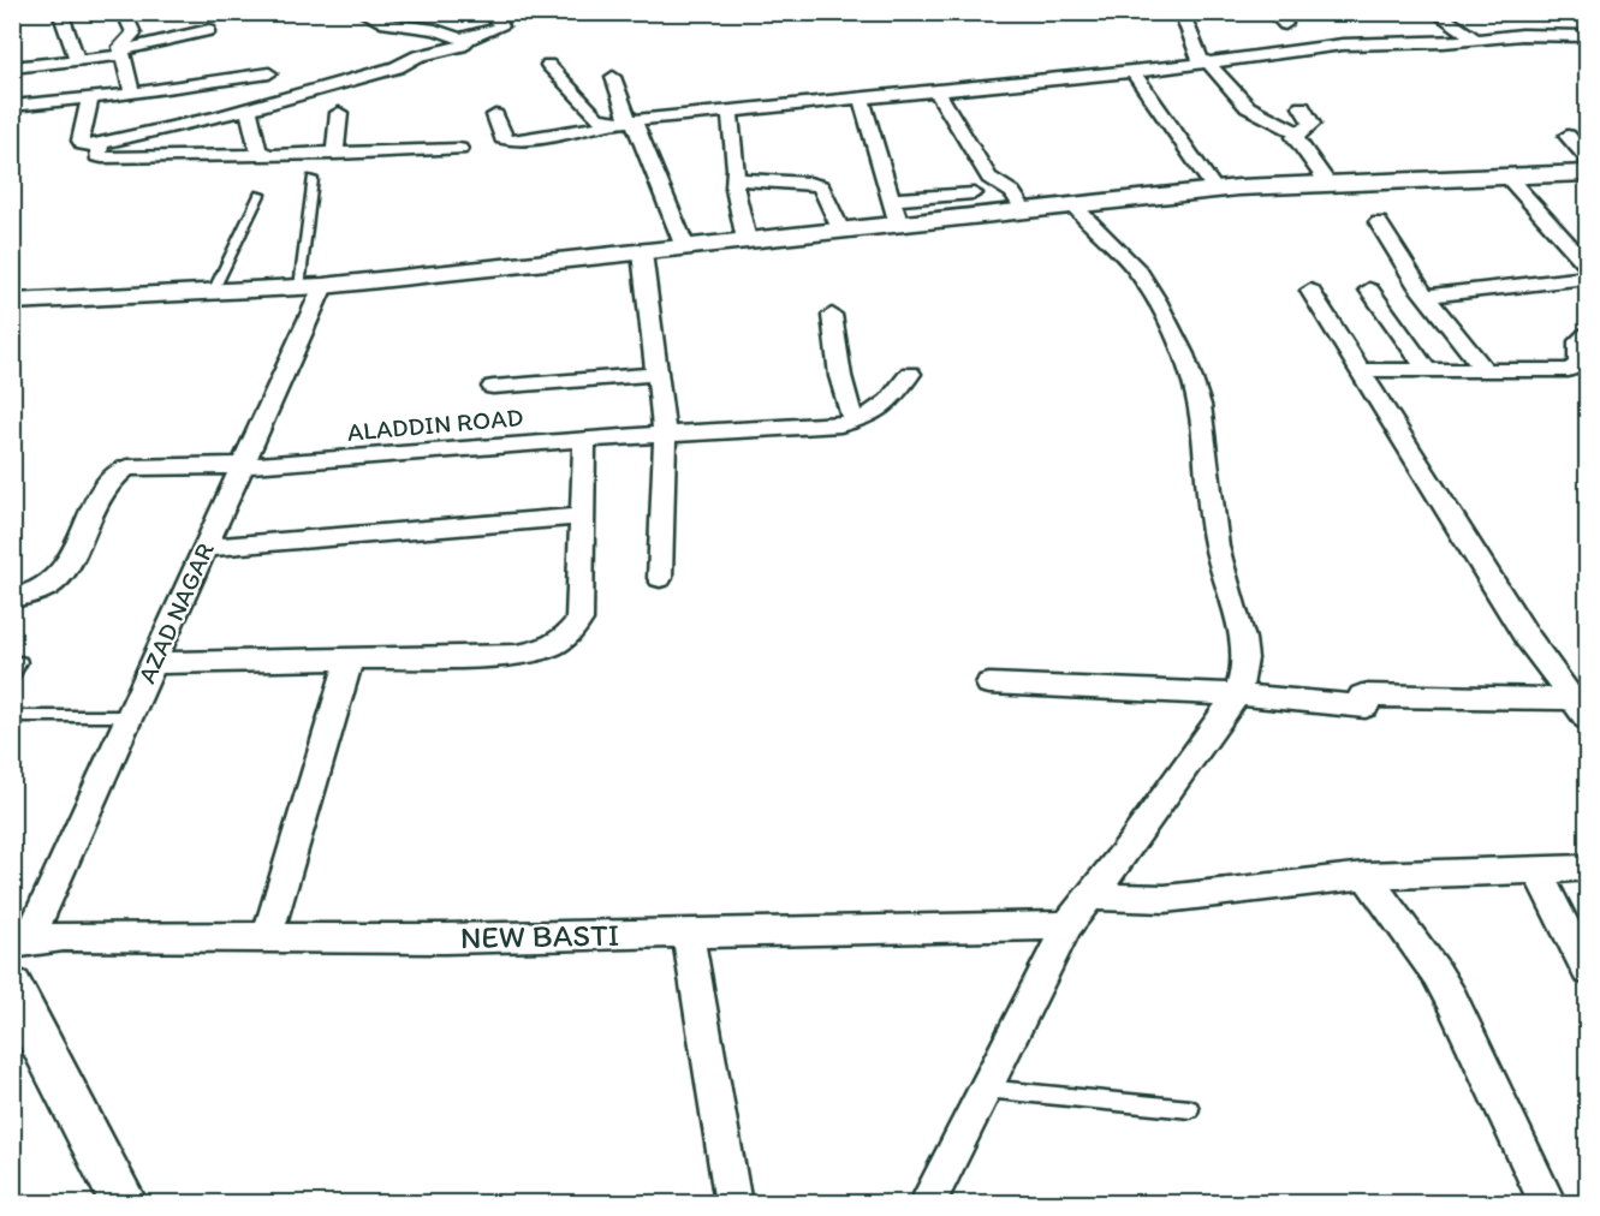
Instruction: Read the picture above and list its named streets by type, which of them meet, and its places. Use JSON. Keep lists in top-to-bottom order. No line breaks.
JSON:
{"streets":{"street":["ALADDIN ROAD","AZAD NAGAR","NEW BASTI"]},"crossings":[["ALADDIN ROAD","AZAD NAGAR"],["AZAD NAGAR","NEW BASTI"]]}
